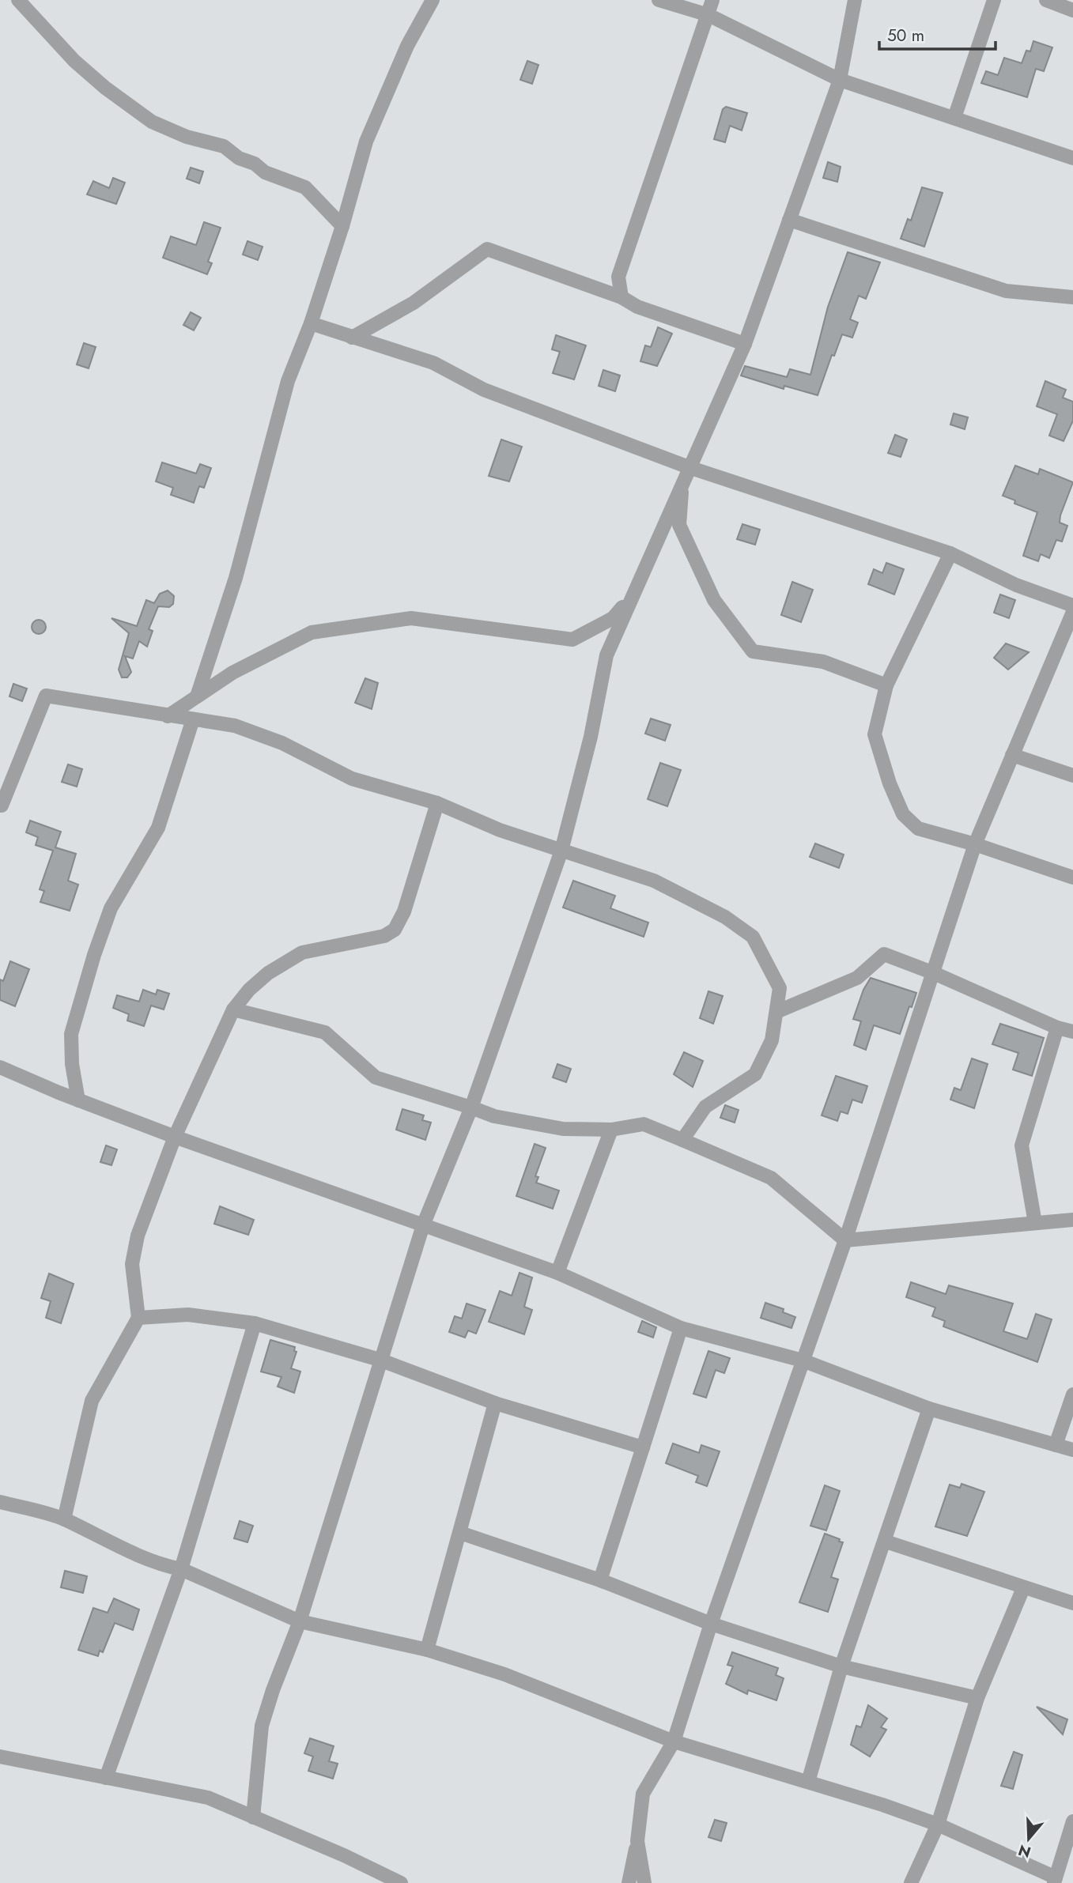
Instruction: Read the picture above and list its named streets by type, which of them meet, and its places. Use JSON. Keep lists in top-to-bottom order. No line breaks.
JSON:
{"scale_bar":"50 m","north":"bottom"}
